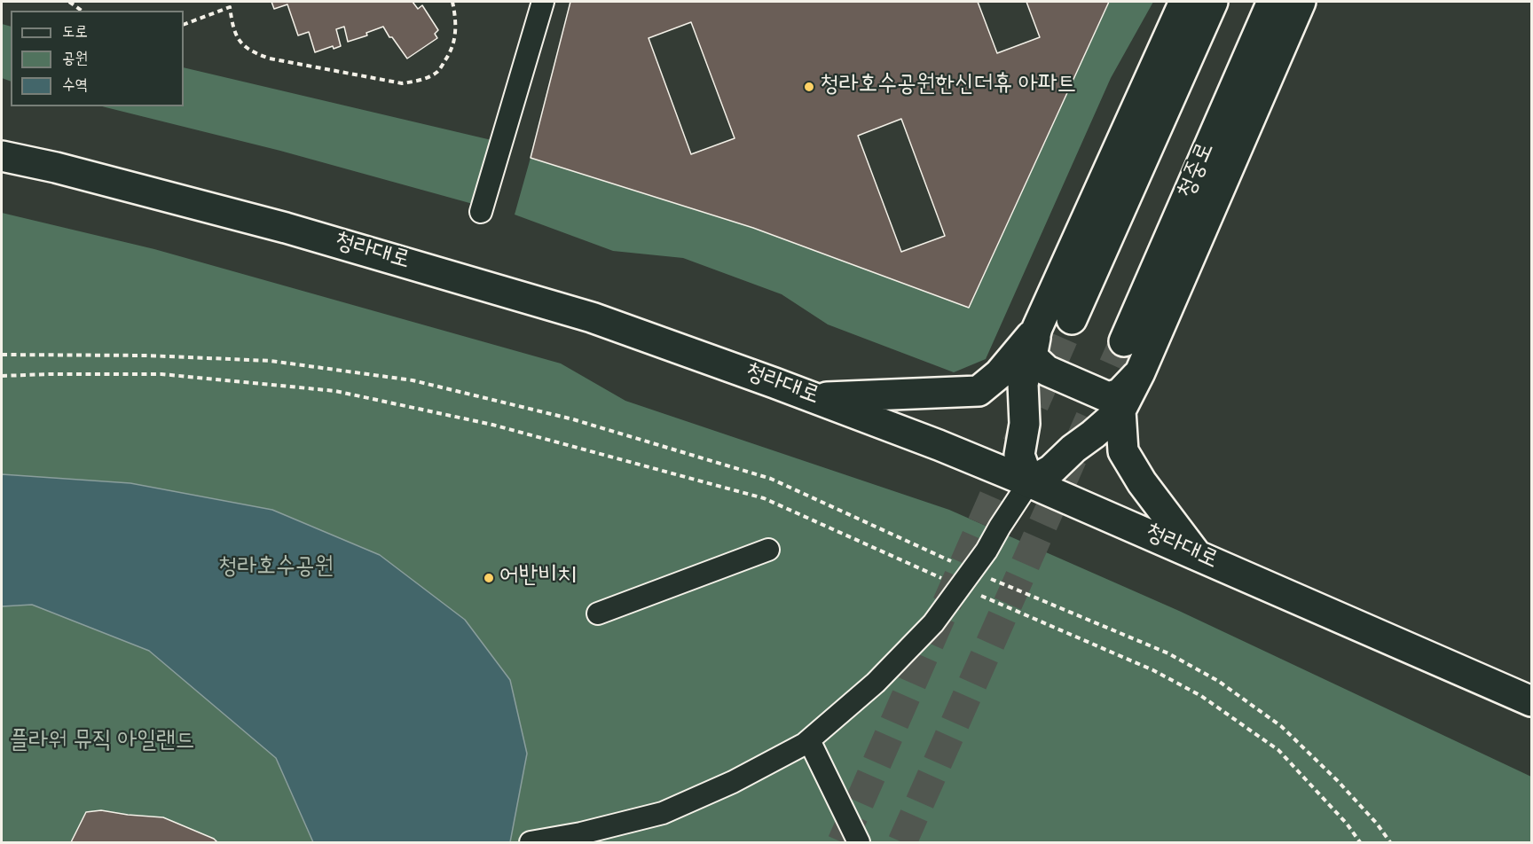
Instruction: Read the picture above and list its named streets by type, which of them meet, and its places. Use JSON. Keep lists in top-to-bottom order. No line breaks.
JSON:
{"streets":{"street":["청중로","청라대로"]},"parks":["청라호수공원","플라워 뮤직 아일랜드"],"places":["청라호수공원한신더휴 아파트","어반비치"],"legend":["도로","공원","수역"]}
